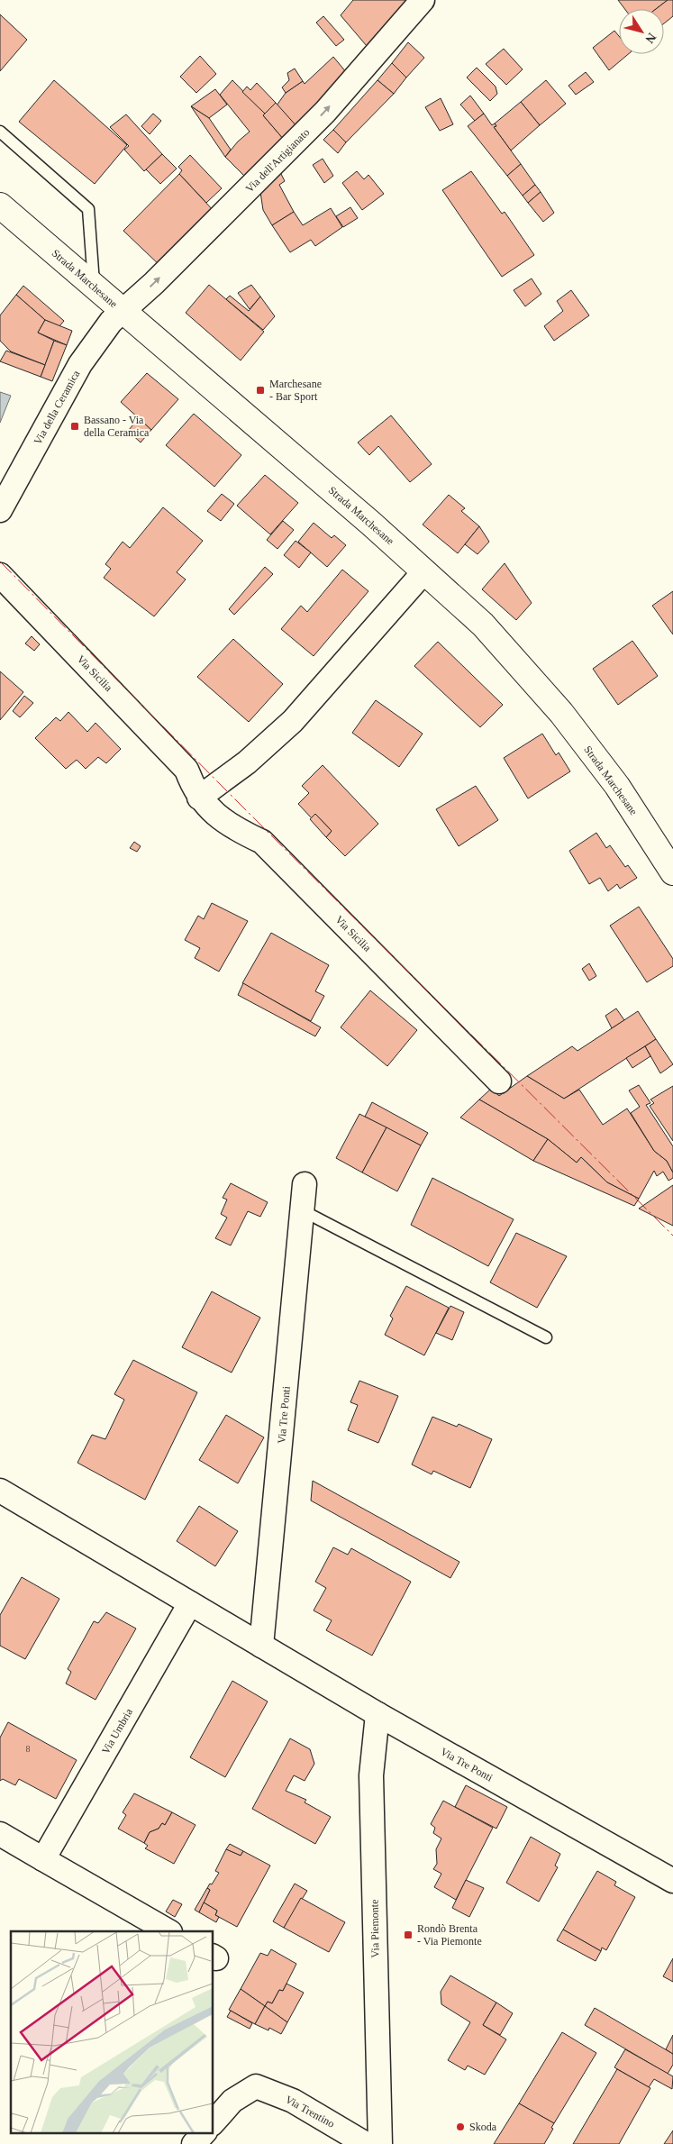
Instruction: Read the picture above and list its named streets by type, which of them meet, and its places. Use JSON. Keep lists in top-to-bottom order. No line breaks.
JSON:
{"streets":{"main road":["Strada Marchesane"],"street":["Via dell'Artigianato","Via della Ceramica","Via Sicilia","Via Tre Ponti","Via Umbria","Via Piemonte","Via Trentino"]},"crossings":[["Via dell'Artigianato","Strada Marchesane"],["Via dell'Artigianato","Via della Ceramica"],["Strada Marchesane","Via della Ceramica"],["Via Tre Ponti","Via Umbria"],["Via Tre Ponti","Via Piemonte"]],"one_way":["Via dell'Artigianato"],"places":{"transit":["Marchesane - Bar Sport","Bassano - Via della Ceramica","Rondò Brenta - Via Piemonte"],"other":["Skoda"]},"house_numbers":["8"],"north":"bottom right"}
